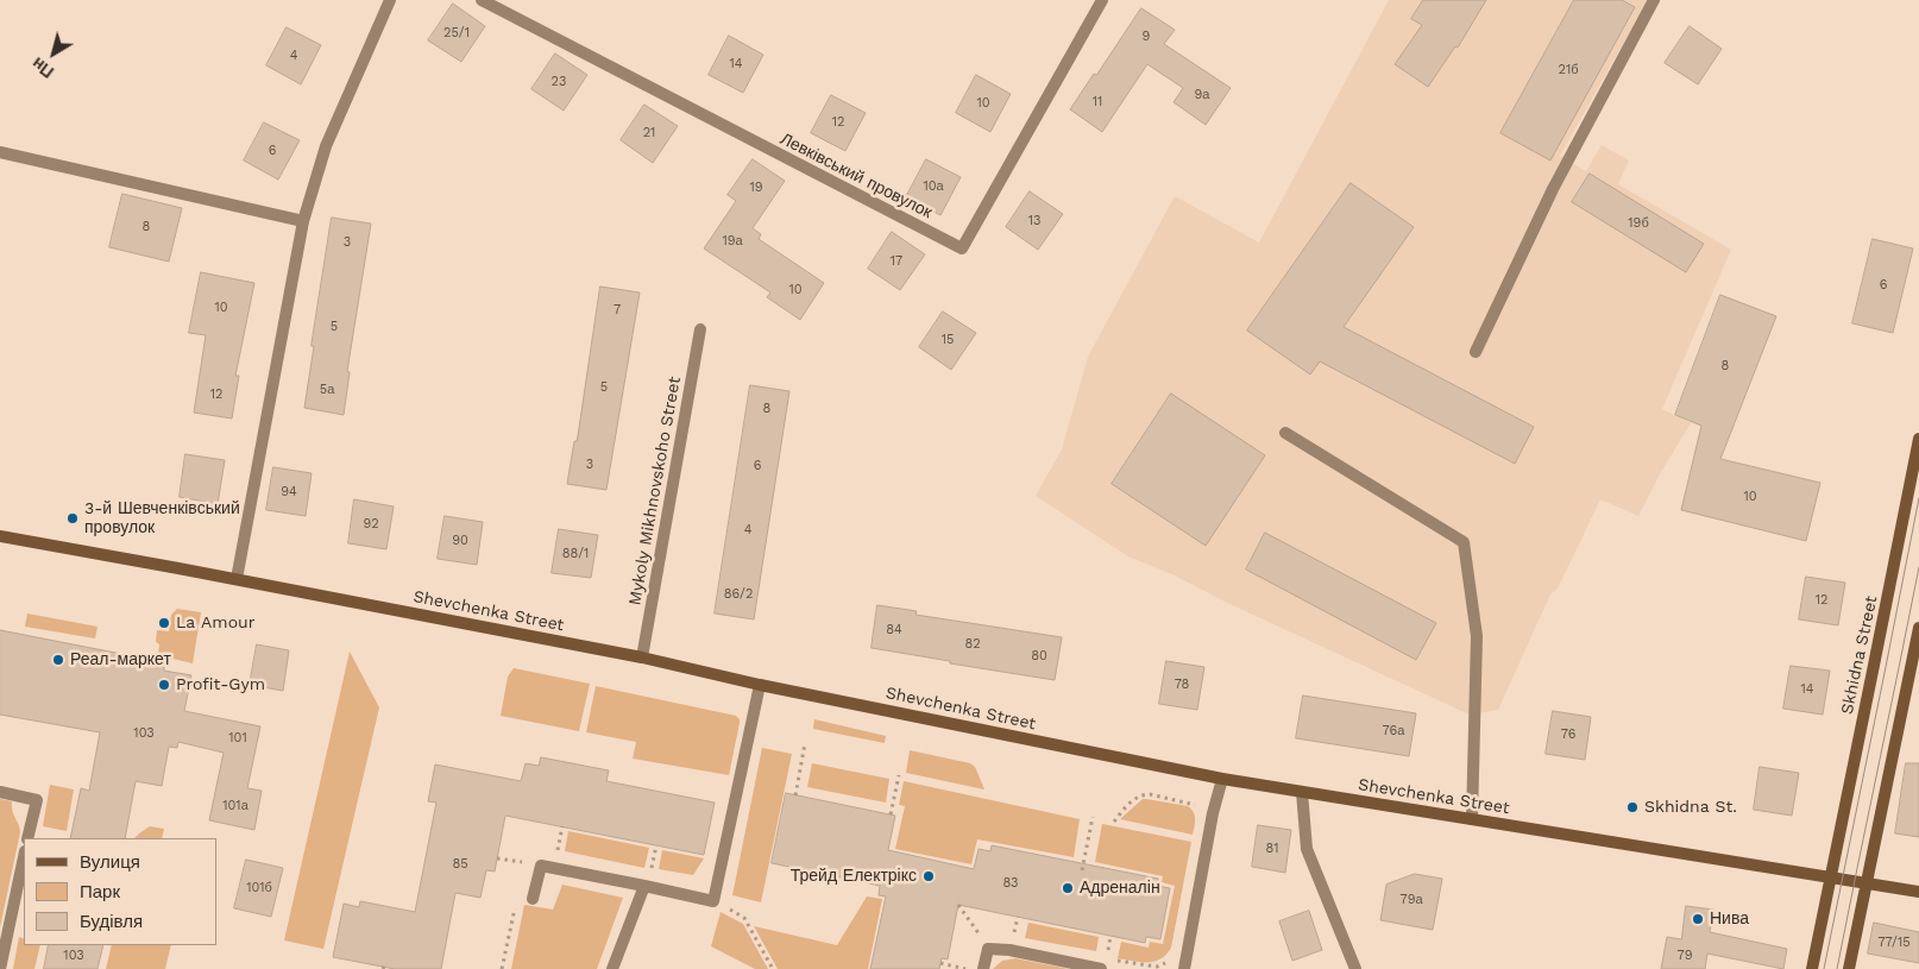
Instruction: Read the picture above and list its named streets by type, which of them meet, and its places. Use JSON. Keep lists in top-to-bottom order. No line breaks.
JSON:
{"streets":{"street":["Левківський провулок","Mykoly Mikhnovskoho Street","Shevchenka Street","Skhidna Street"]},"crossings":[["Mykoly Mikhnovskoho Street","Shevchenka Street"],["Shevchenka Street","Skhidna Street"]],"places":["3-й Шевченківський провулок","La Amour","Реал-маркет","Profit-Gym","Skhidna St.","Трейд Електрікс","Адреналін","Нива"],"house_numbers":["25/1","9","4","14","21б","23","9а","11","10","12","21","6","10а","19","13","19б","8","19а","3","17","6","10","10","7","5","15","8","5","5а","12","8","3","6","94","10","92","4","90","88/1","86/2","12","84","82","80","78","14","76а","103","76","101","101а","81","85","83","101б","79а","77/15","103","79"],"legend":["Вулиця","Парк","Будівля"],"north":"bottom left"}
